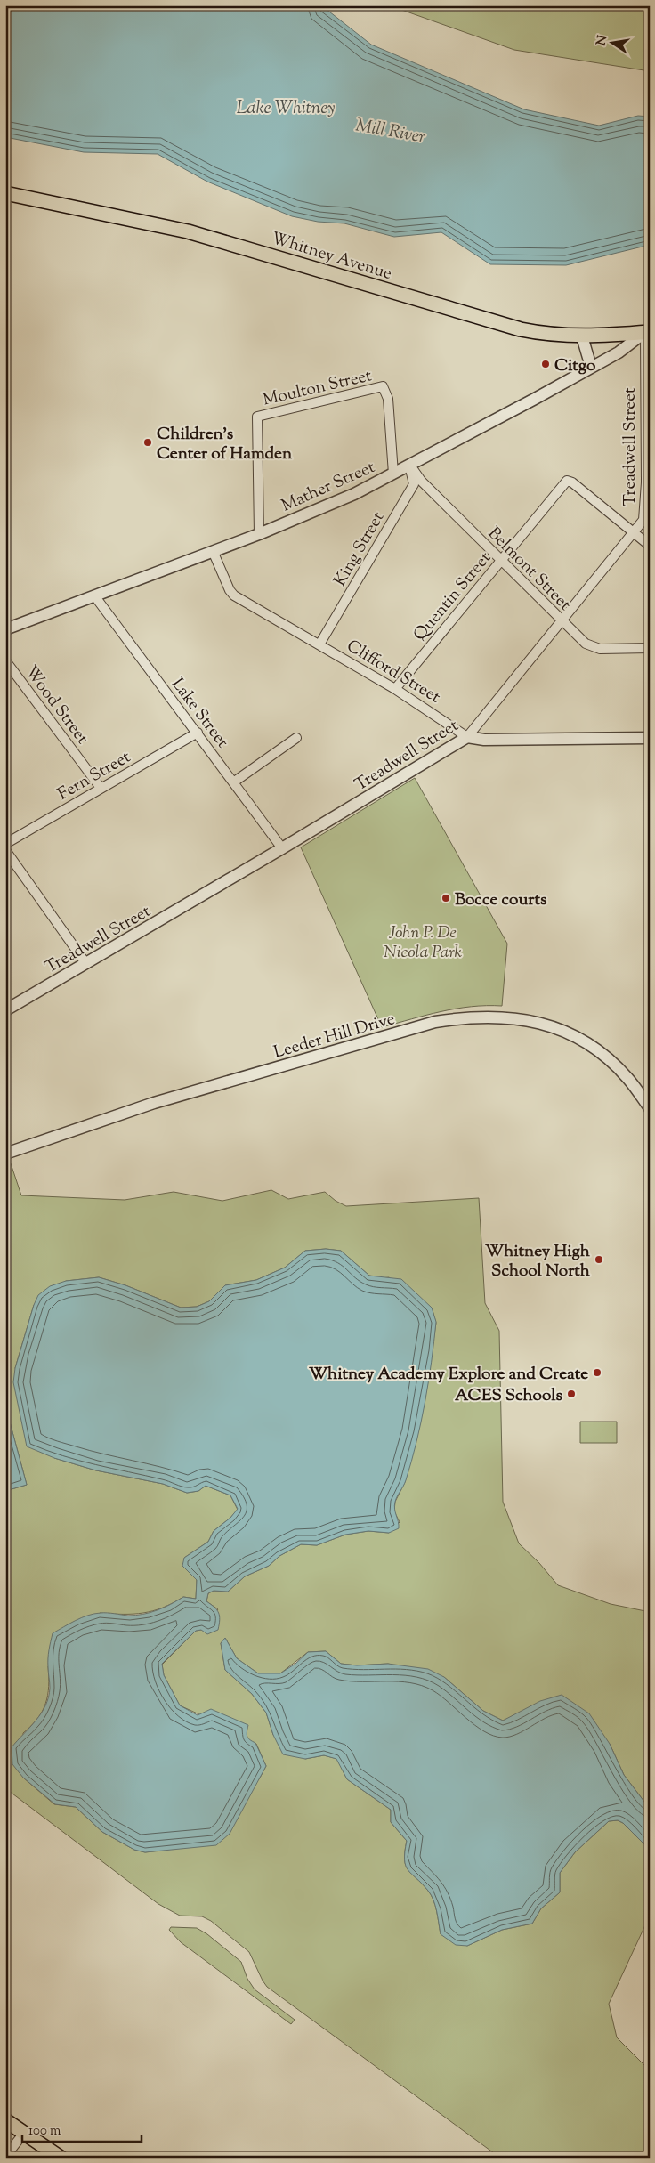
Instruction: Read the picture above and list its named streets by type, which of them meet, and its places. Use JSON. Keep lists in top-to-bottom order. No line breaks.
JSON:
{"streets":{"main road":["Whitney Avenue"],"street":["Moulton Street","Treadwell Street","Mather Street","King Street","Belmont Street","Quentin Street","Clifford Street","Wood Street","Lake Street","Fern Street","Leeder Hill Drive"]},"crossings":[["Whitney Avenue","Treadwell Street"],["Whitney Avenue","Mather Street"],["Moulton Street","Mather Street"],["Treadwell Street","Mather Street"],["Treadwell Street","Belmont Street"],["Treadwell Street","Quentin Street"],["Treadwell Street","Clifford Street"],["Treadwell Street","Lake Street"],["Mather Street","King Street"],["Mather Street","Belmont Street"],["Mather Street","Clifford Street"],["Mather Street","Lake Street"],["King Street","Belmont Street"],["King Street","Clifford Street"],["Belmont Street","Quentin Street"],["Quentin Street","Clifford Street"],["Wood Street","Fern Street"],["Lake Street","Fern Street"]],"water":["Lake Whitney","Mill River"],"parks":["John P. De Nicola Park"],"places":["Citgo","Children's Center of Hamden","Bocce courts","Whitney High School North","Whitney Academy Explore and Create","ACES Schools"],"scale_bar":"100 m","north":"left"}
